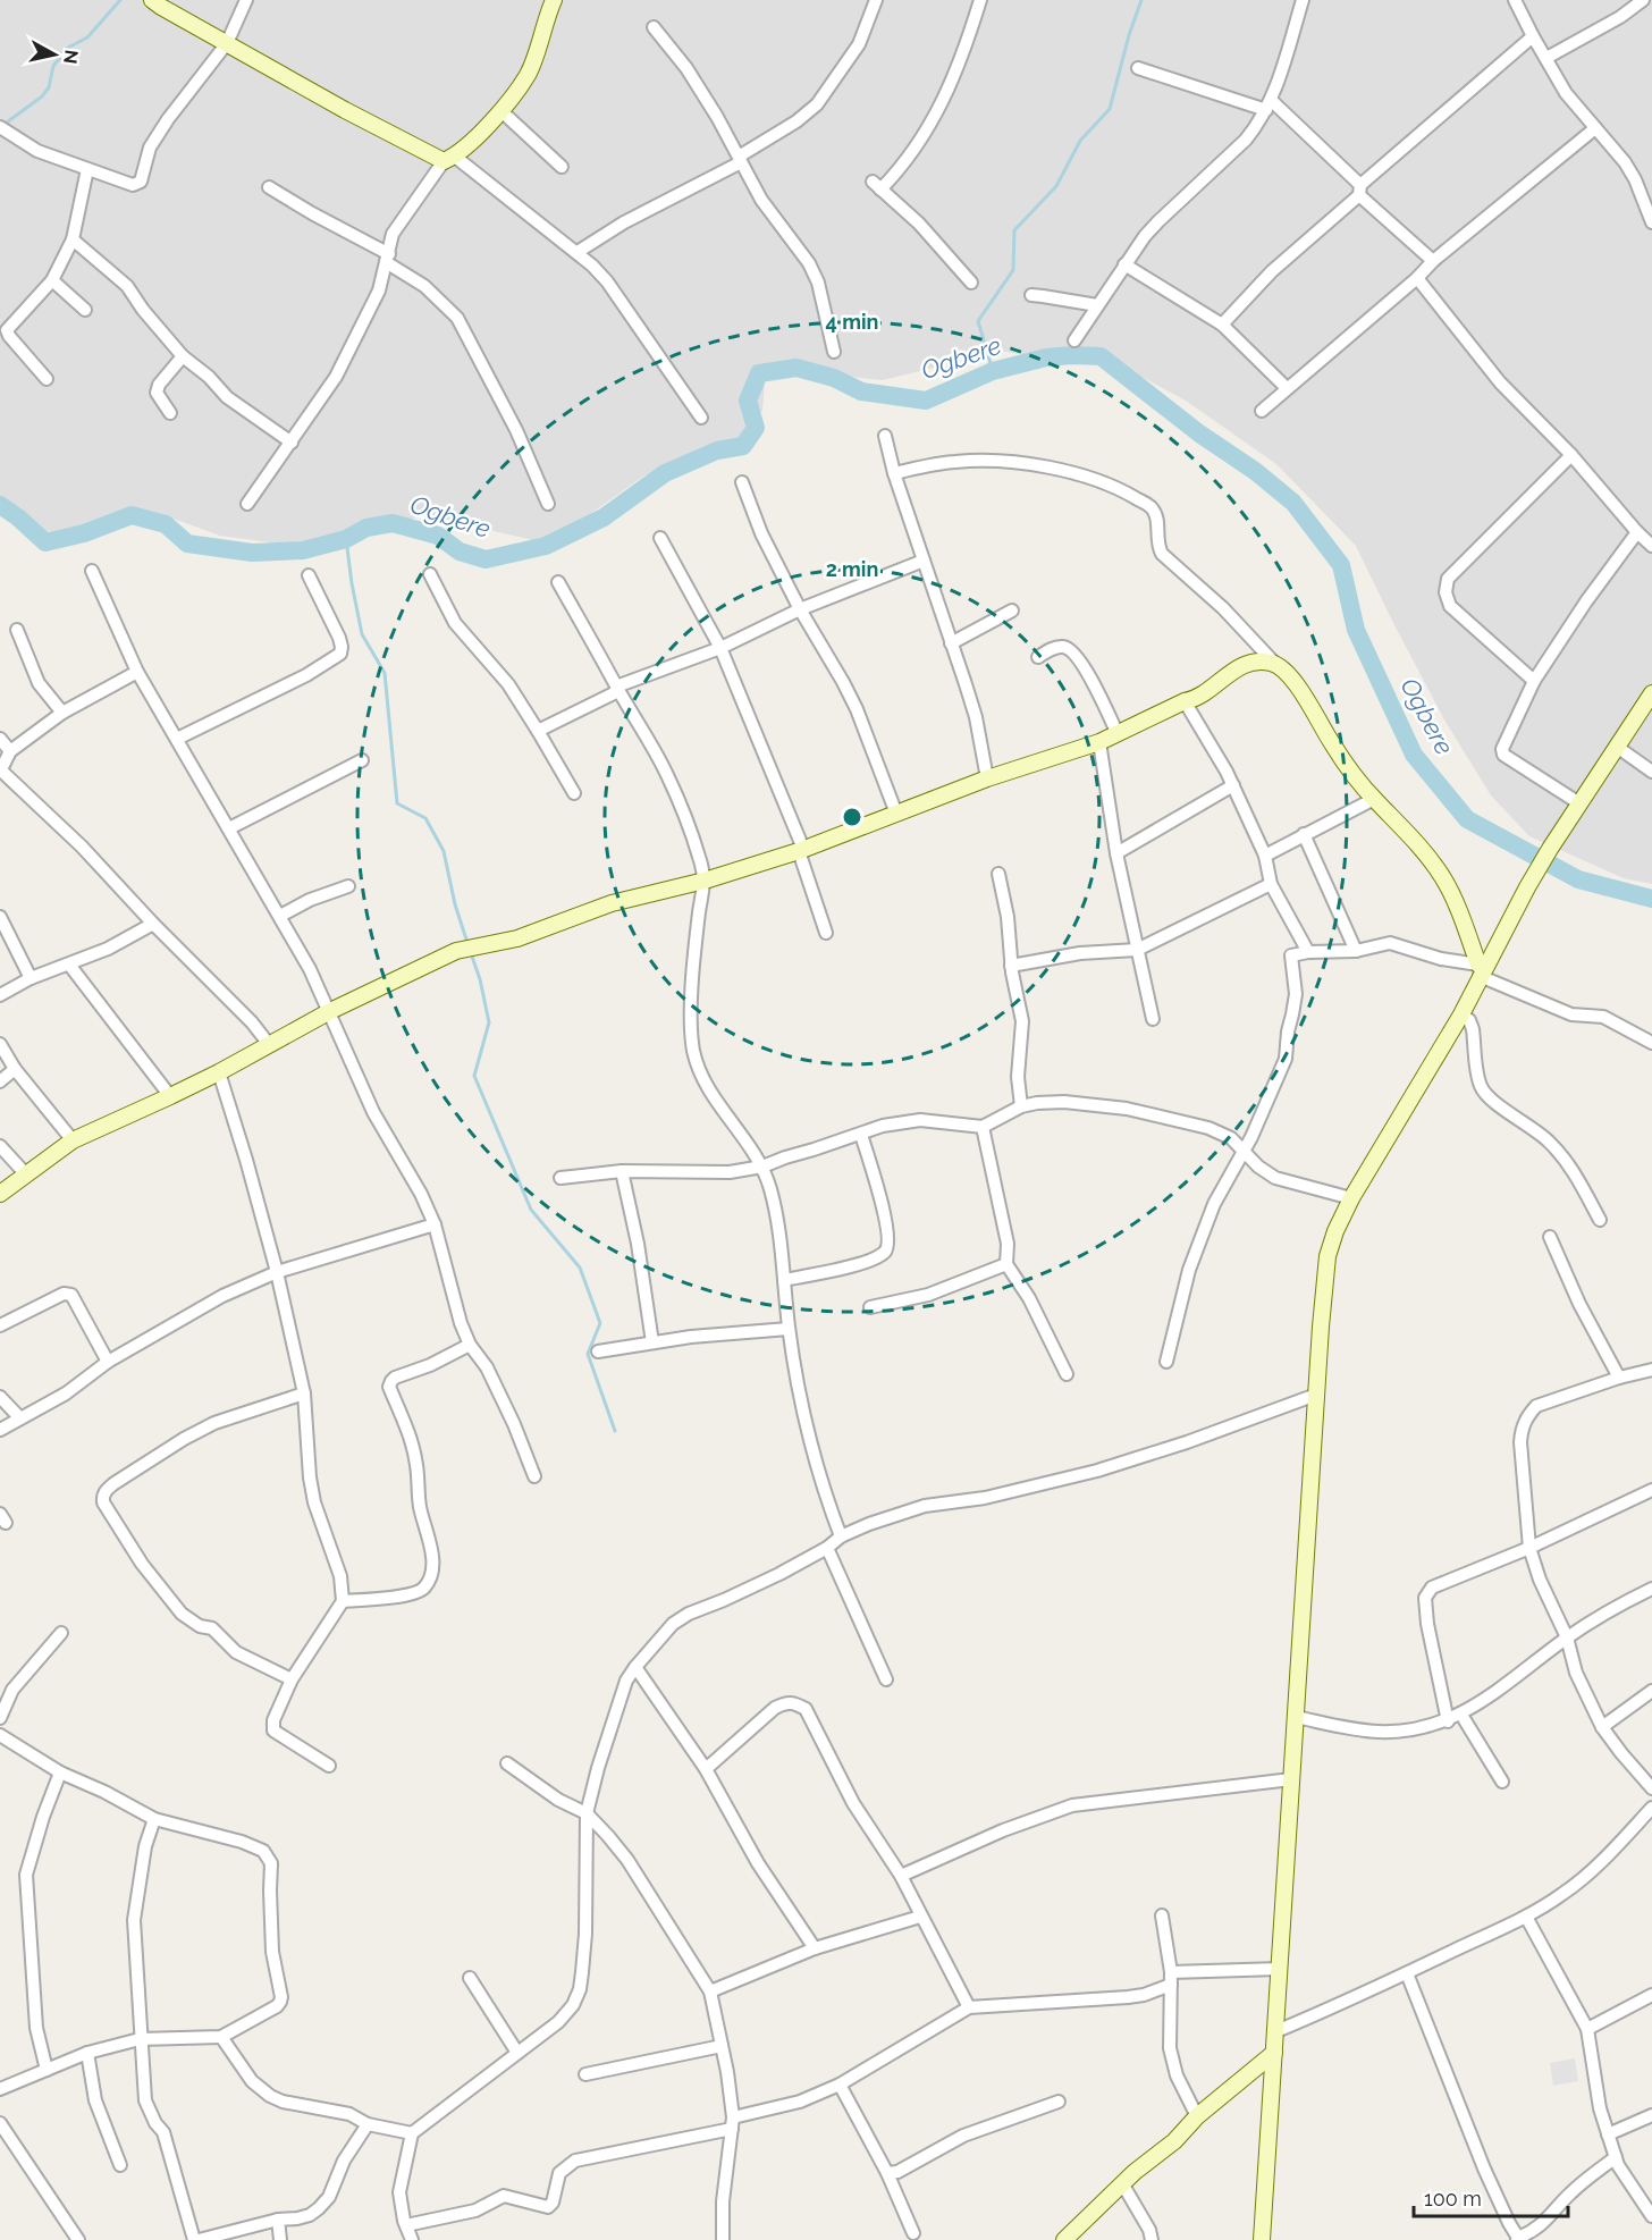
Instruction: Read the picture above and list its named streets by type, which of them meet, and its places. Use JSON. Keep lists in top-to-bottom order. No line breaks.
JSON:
{"water":["Ogbere"],"scale_bar":"100 m","north":"right","rings":["4 min","2 min"]}
